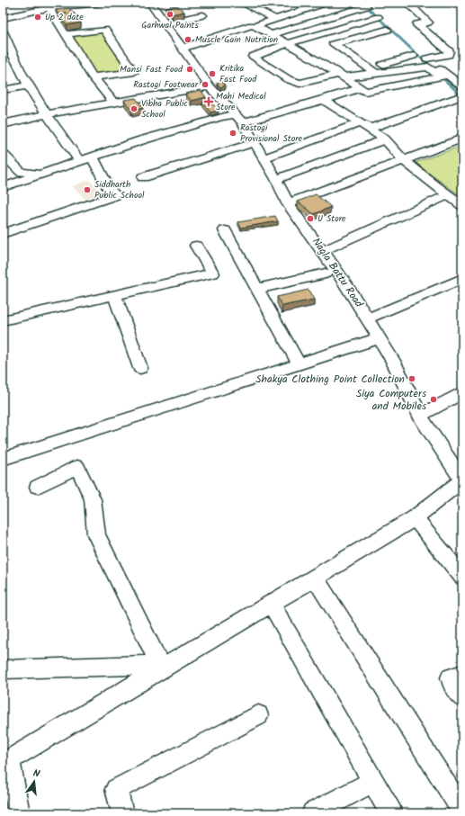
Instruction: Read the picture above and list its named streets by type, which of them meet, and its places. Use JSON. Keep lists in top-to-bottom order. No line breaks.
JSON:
{"streets":{"street":["Nagla Battu Road"]},"places":{"other":["Garhwal Paints","Up 2 date","Muscle Gain Nutrition","Mansi Fast Food","Kritika Fast Food","Rastogi Footwear","Vibha Public School","Rastogi Provisional Store","Siddharth Public School","U Store","Shakya Clothing Point Collection","Siya Computers and Mobiles"],"health":["Mahi Medical Store"]},"north":"top"}
